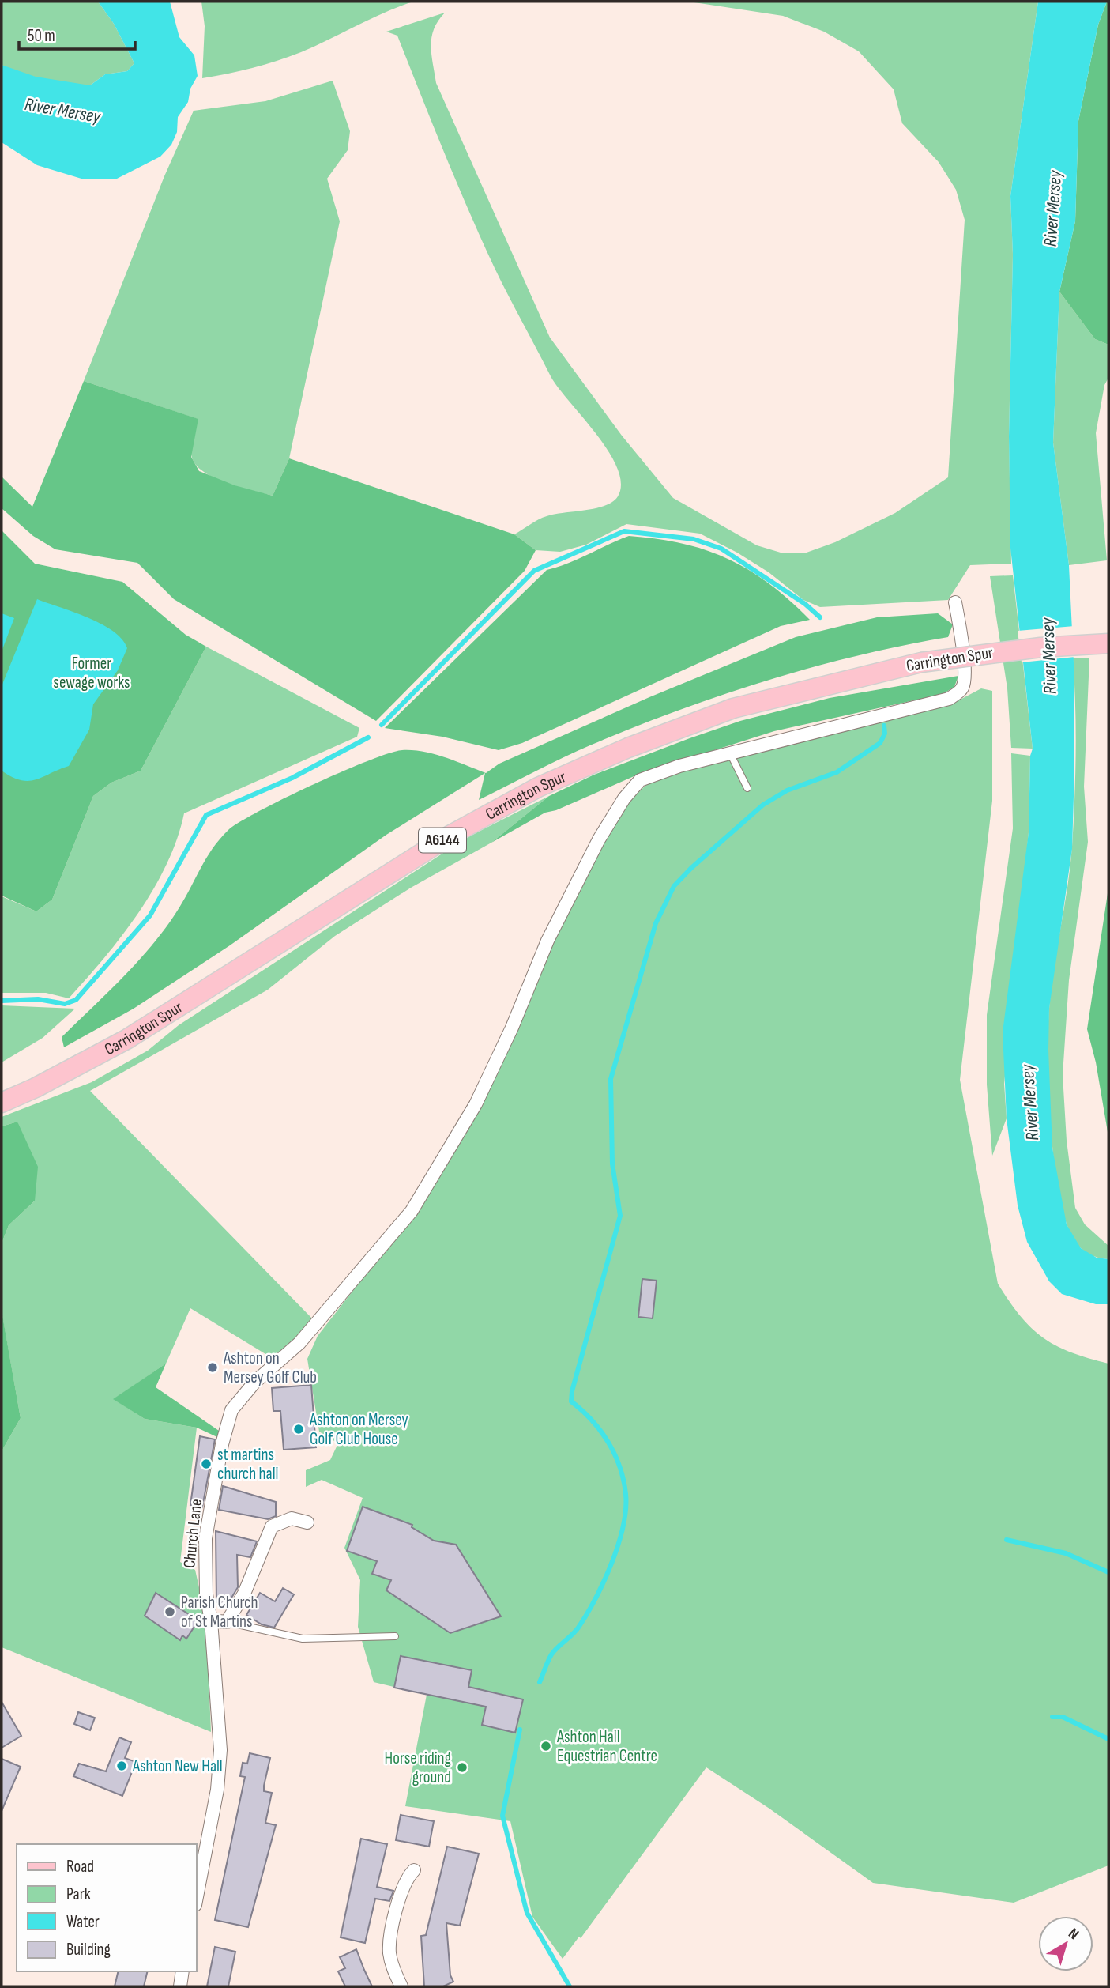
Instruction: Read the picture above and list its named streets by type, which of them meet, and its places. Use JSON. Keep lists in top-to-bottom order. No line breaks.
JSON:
{"streets":{"main road":["Carrington Spur","A6144"],"street":["Church Lane"]},"water":["River Mersey"],"parks":["Former sewage works"],"places":["Ashton on Mersey Golf Club","Ashton on Mersey Golf Club House","st martins church hall","Parish Church of St Martins","Ashton Hall Equestrian Centre","Ashton New Hall","Horse riding ground"],"legend":["Road","Park","Water","Building"],"scale_bar":"50 m","north":"top right"}
